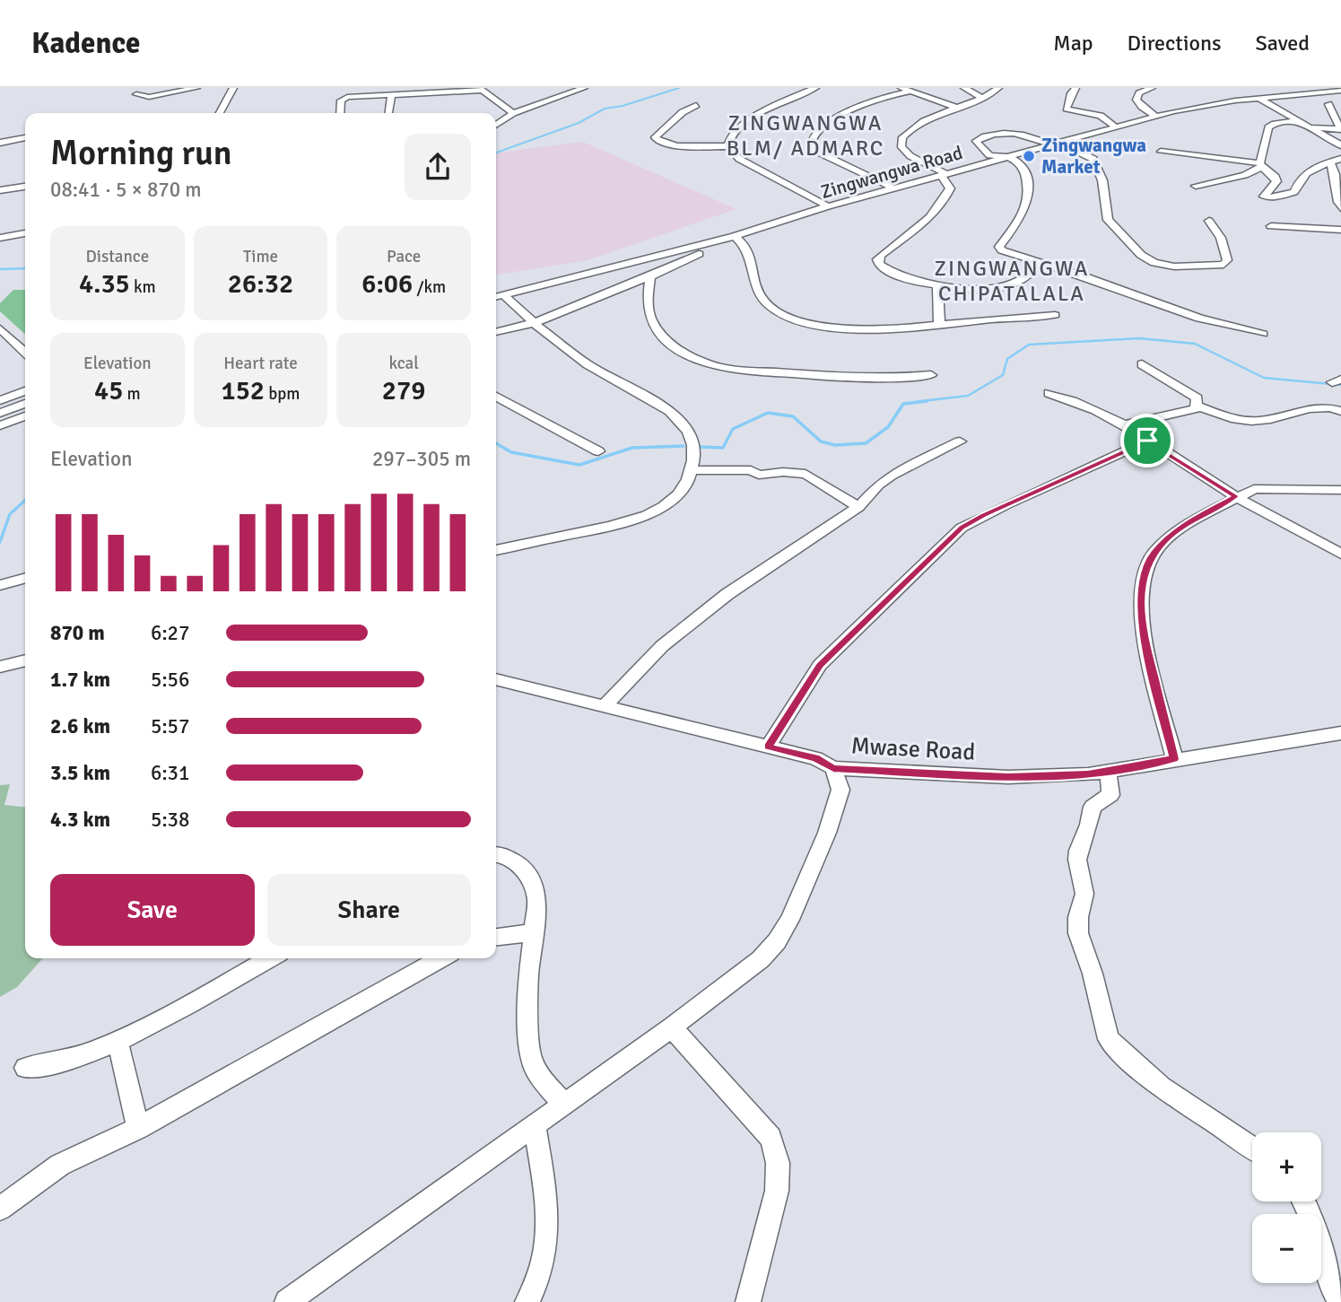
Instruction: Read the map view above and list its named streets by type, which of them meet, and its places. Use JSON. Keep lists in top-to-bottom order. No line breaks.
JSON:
{"streets":{"street":["Zingwangwa Road","Mwase Road"]},"districts":["ZINGWANGWA BLM/ ADMARC","ZINGWANGWA CHIPATALALA"],"places":["Zingwangwa Market"],"page":{"header":"Kadence","nav":["Map","Directions","Saved"],"heading":["Morning run","08:41 · 5 × 870 m"],"stats":[["Distance","4.35 km"],["Time","26:32"],["Pace","6:06 /km"],["Elevation","45 m"],["Heart rate","152 bpm"],["kcal","279"]],"chart":["Elevation","297–305 m"],"list":[{"name":"870 m","note":"6:27"},{"name":"1.7 km","note":"5:56"},{"name":"2.6 km","note":"5:57"},{"name":"3.5 km","note":"6:31"},{"name":"4.3 km","note":"5:38"}],"buttons":["Save","Share"],"map_buttons":["+","−"]}}
